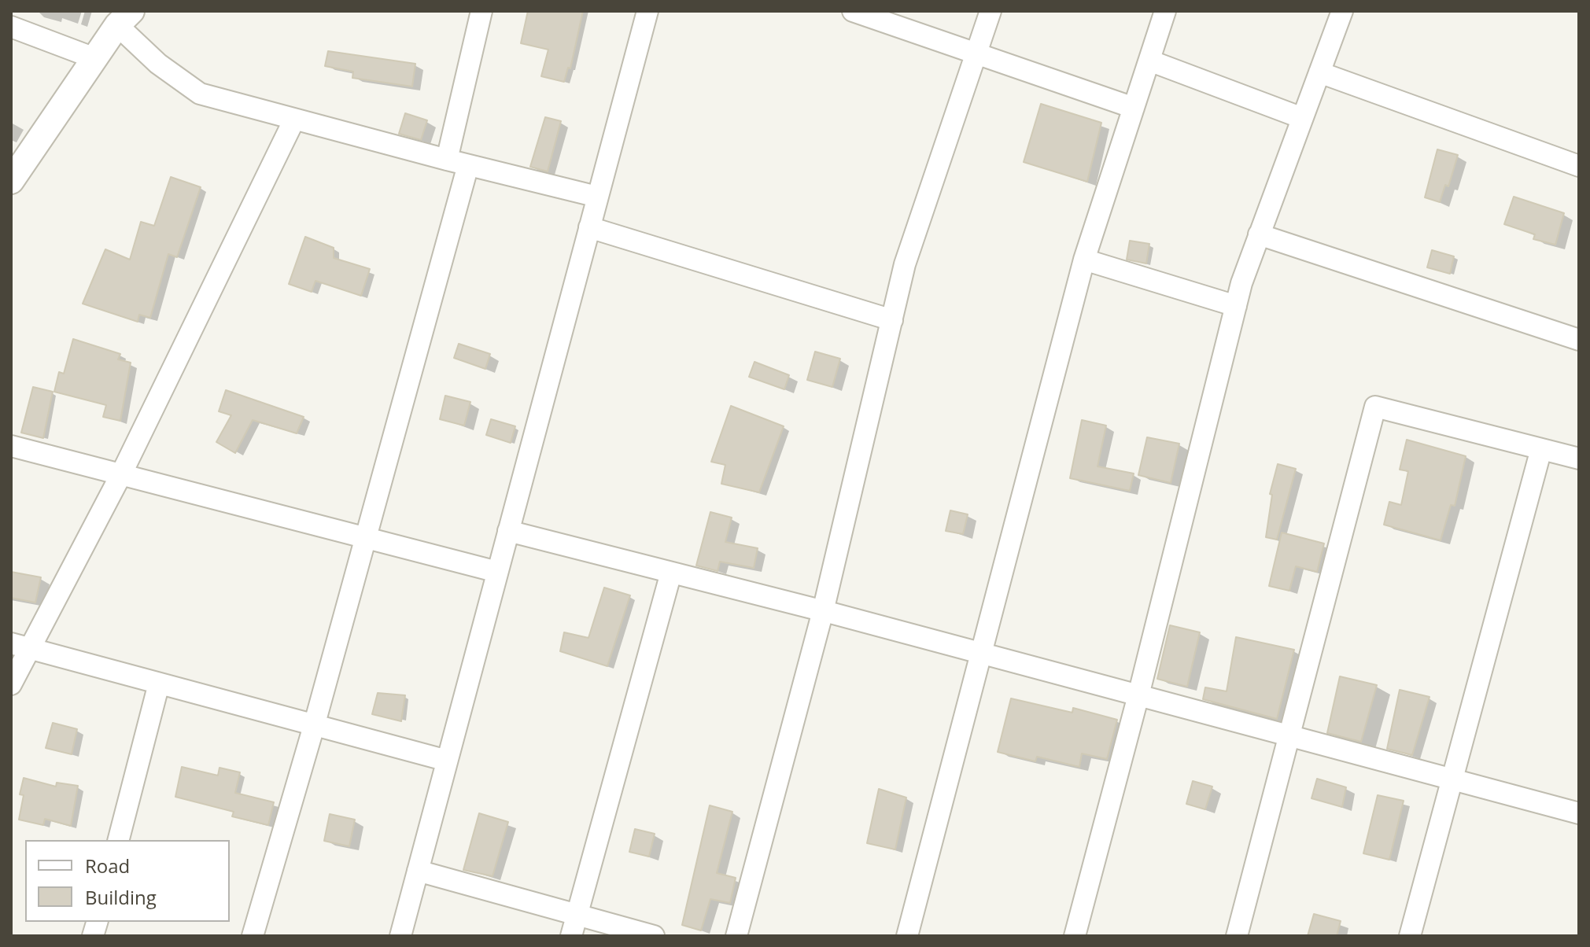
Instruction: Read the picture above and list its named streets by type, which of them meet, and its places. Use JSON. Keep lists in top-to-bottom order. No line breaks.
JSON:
{"legend":["Road","Building"]}
